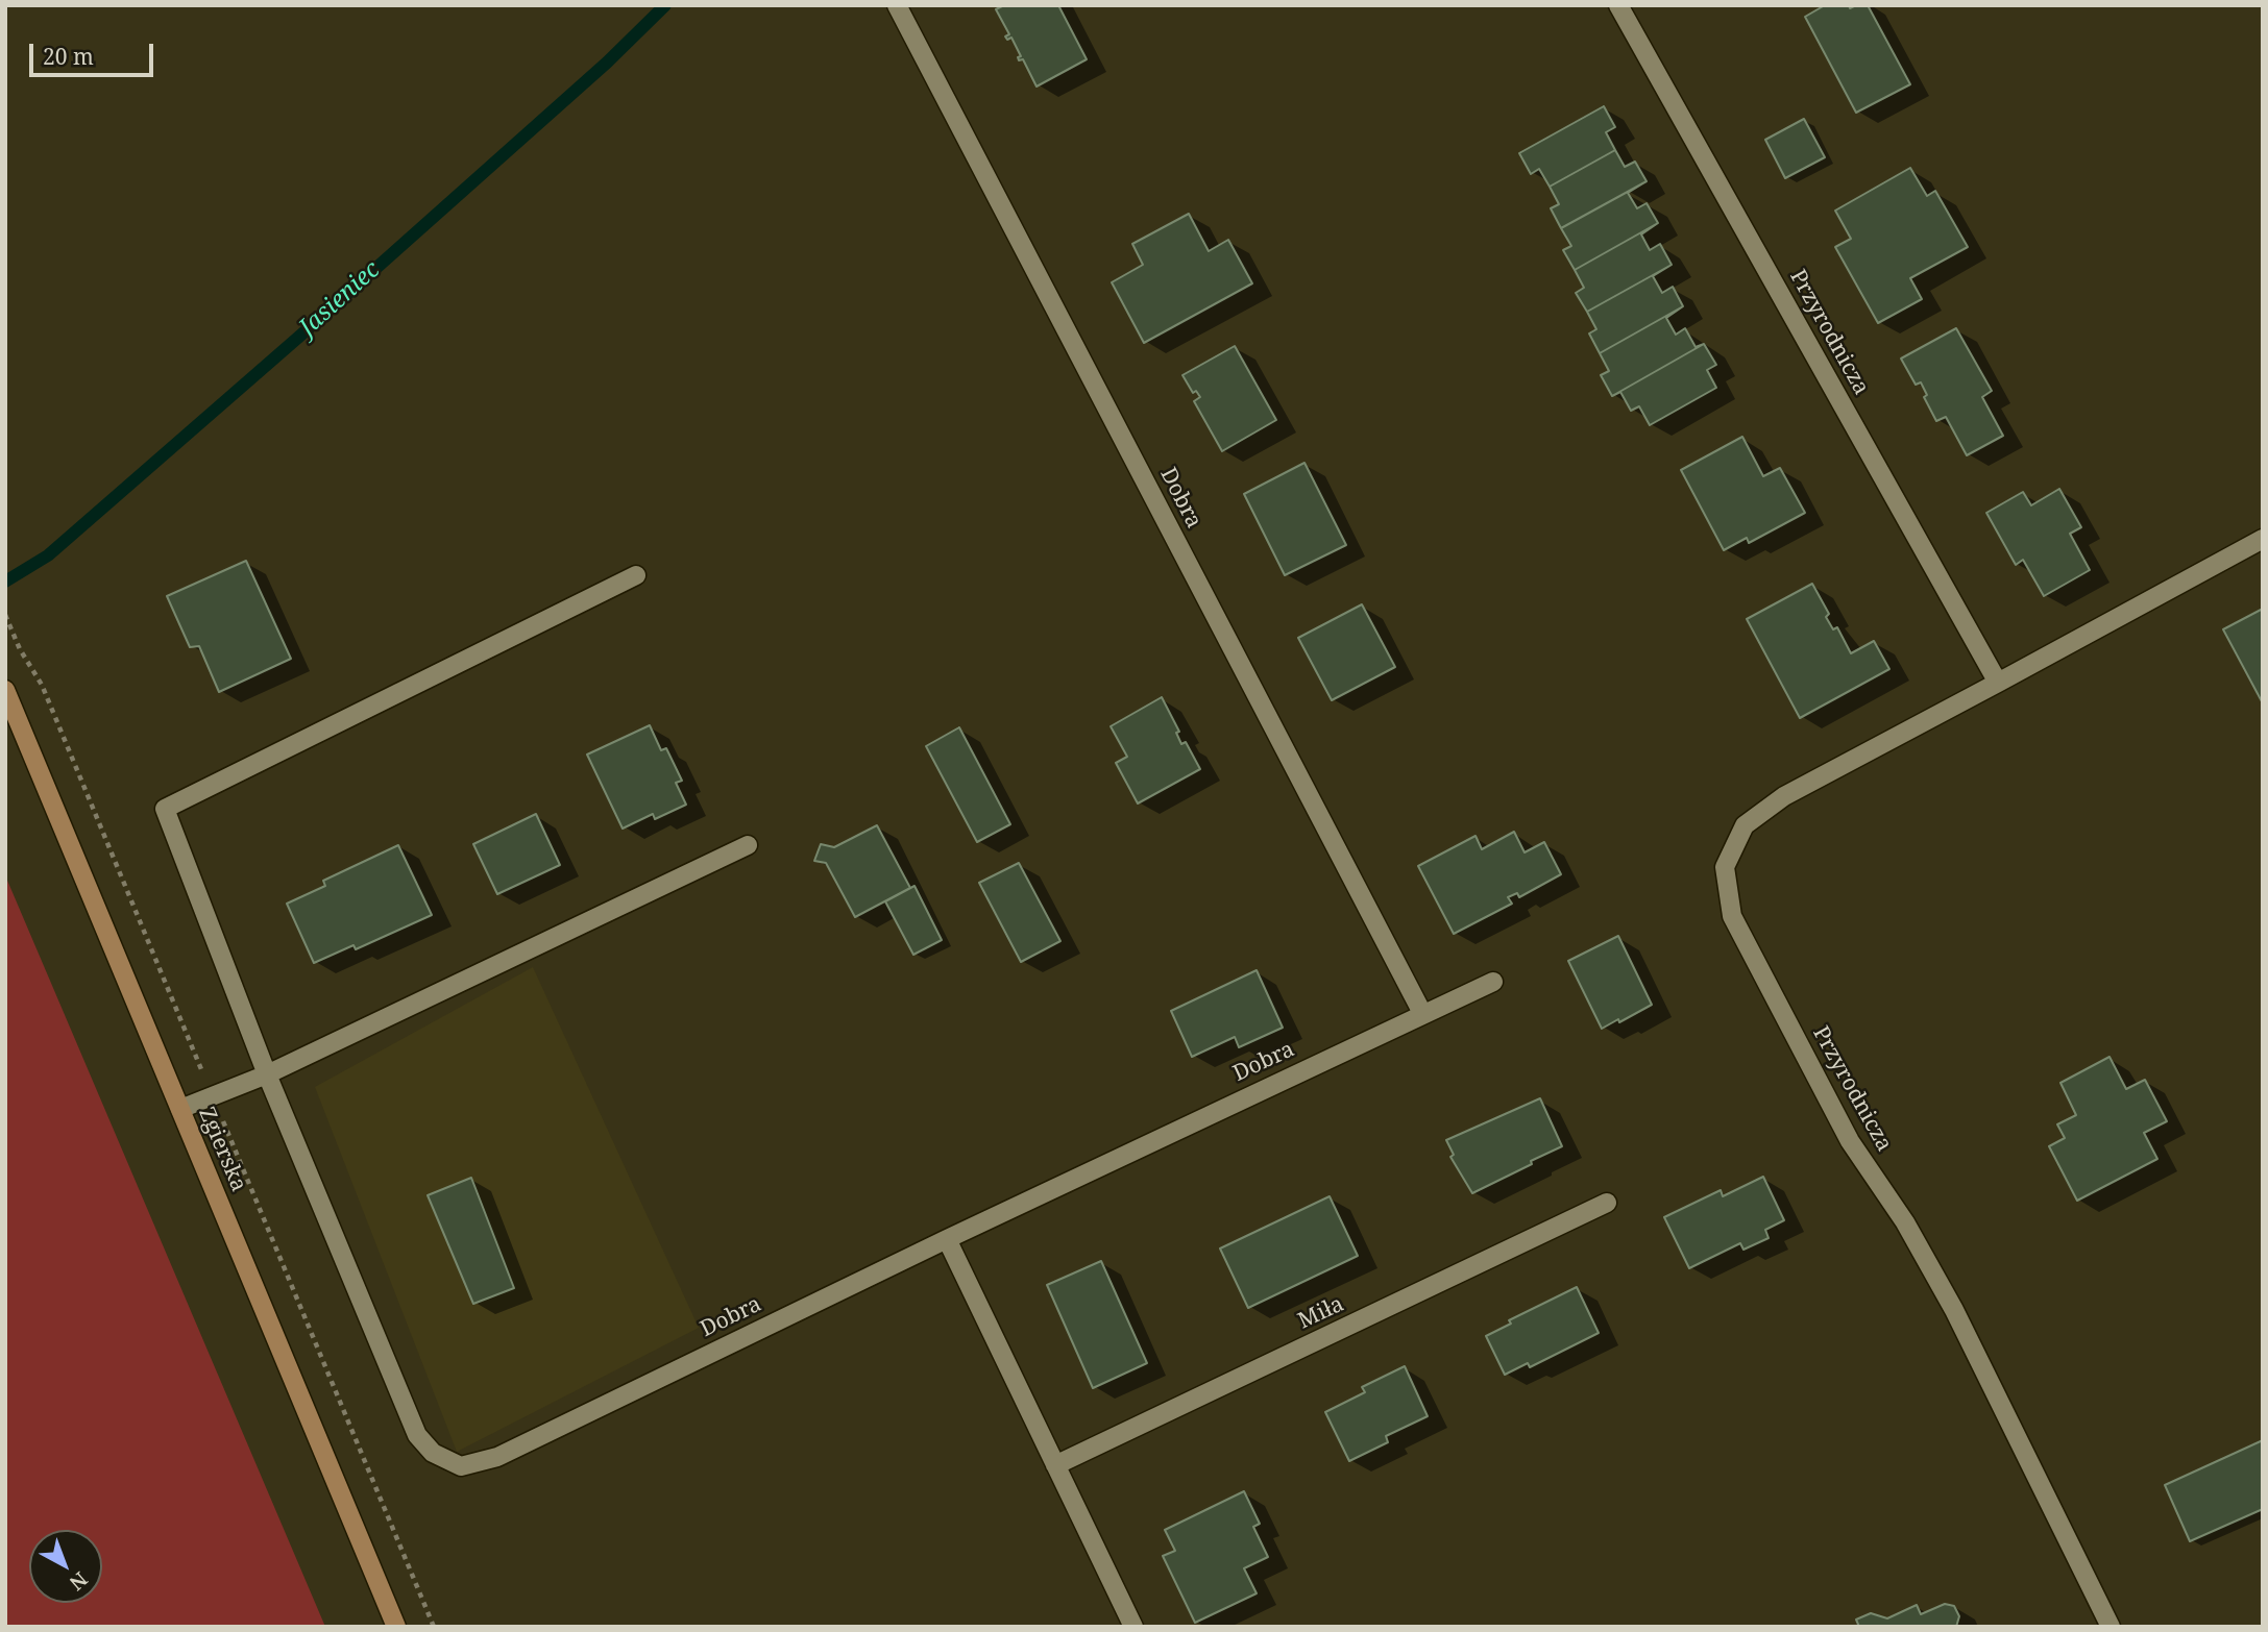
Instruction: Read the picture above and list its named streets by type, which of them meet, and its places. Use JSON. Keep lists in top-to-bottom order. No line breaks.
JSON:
{"streets":{"main road":["Zgierska"],"street":["Przyrodnicza","Dobra","Miła"]},"water":["Jasieniec"],"scale_bar":"20 m","north":"bottom right"}
